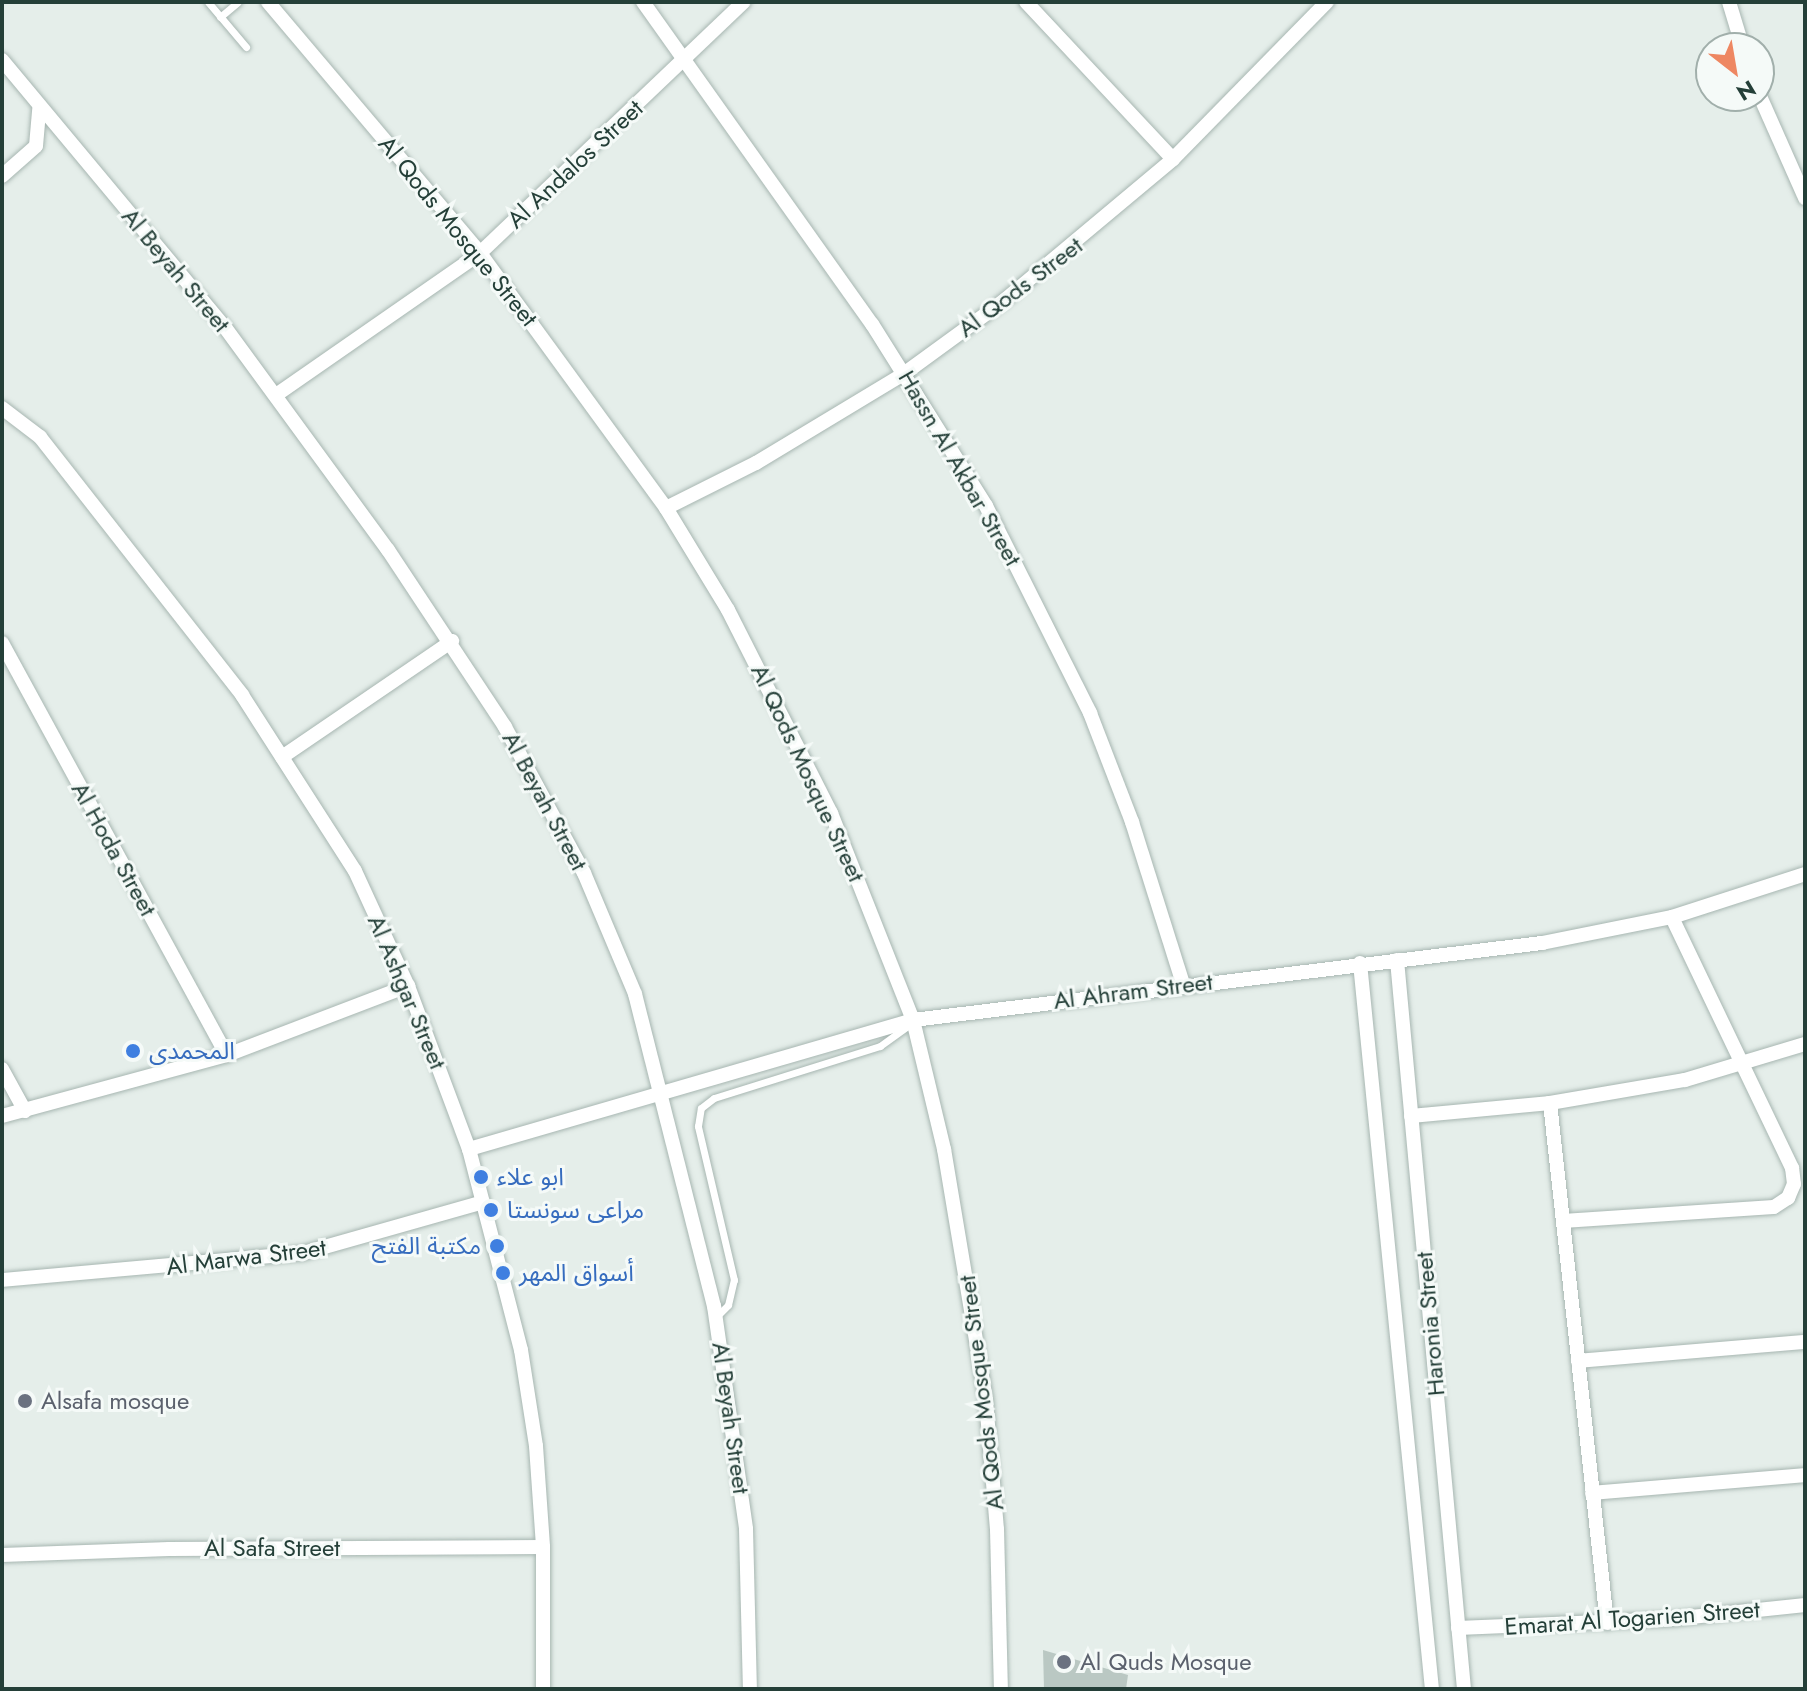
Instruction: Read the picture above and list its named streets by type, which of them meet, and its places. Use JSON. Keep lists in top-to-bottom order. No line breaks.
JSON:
{"streets":{"street":["Al Andalos Street","Al Qods Mosque Street","Al Beyah Street","Al Qods Street","Hassn Al Akbar Street","Al Hoda Street","Al Ahram Street","Al Ashgar Street","Al Marwa Street","Haronia Street","Al Safa Street","Emarat Al Togarien Street"]},"crossings":[["Al Andalos Street","Al Qods Mosque Street"],["Al Andalos Street","Al Beyah Street"],["Al Andalos Street","Hassn Al Akbar Street"],["Al Qods Mosque Street","Al Qods Street"],["Al Qods Mosque Street","Al Ahram Street"],["Al Beyah Street","Al Ahram Street"],["Al Qods Street","Hassn Al Akbar Street"],["Hassn Al Akbar Street","Al Ahram Street"],["Al Ahram Street","Al Ashgar Street"],["Al Ahram Street","Haronia Street"],["Al Ashgar Street","Al Marwa Street"],["Al Ashgar Street","Al Safa Street"],["Haronia Street","Emarat Al Togarien Street"]],"places":["المحمدى","ابو علاء","مراعى سونستا","مكتبة الفتح","أسواق المهر","Alsafa mosque","Al Quds Mosque"],"north":"bottom right"}
